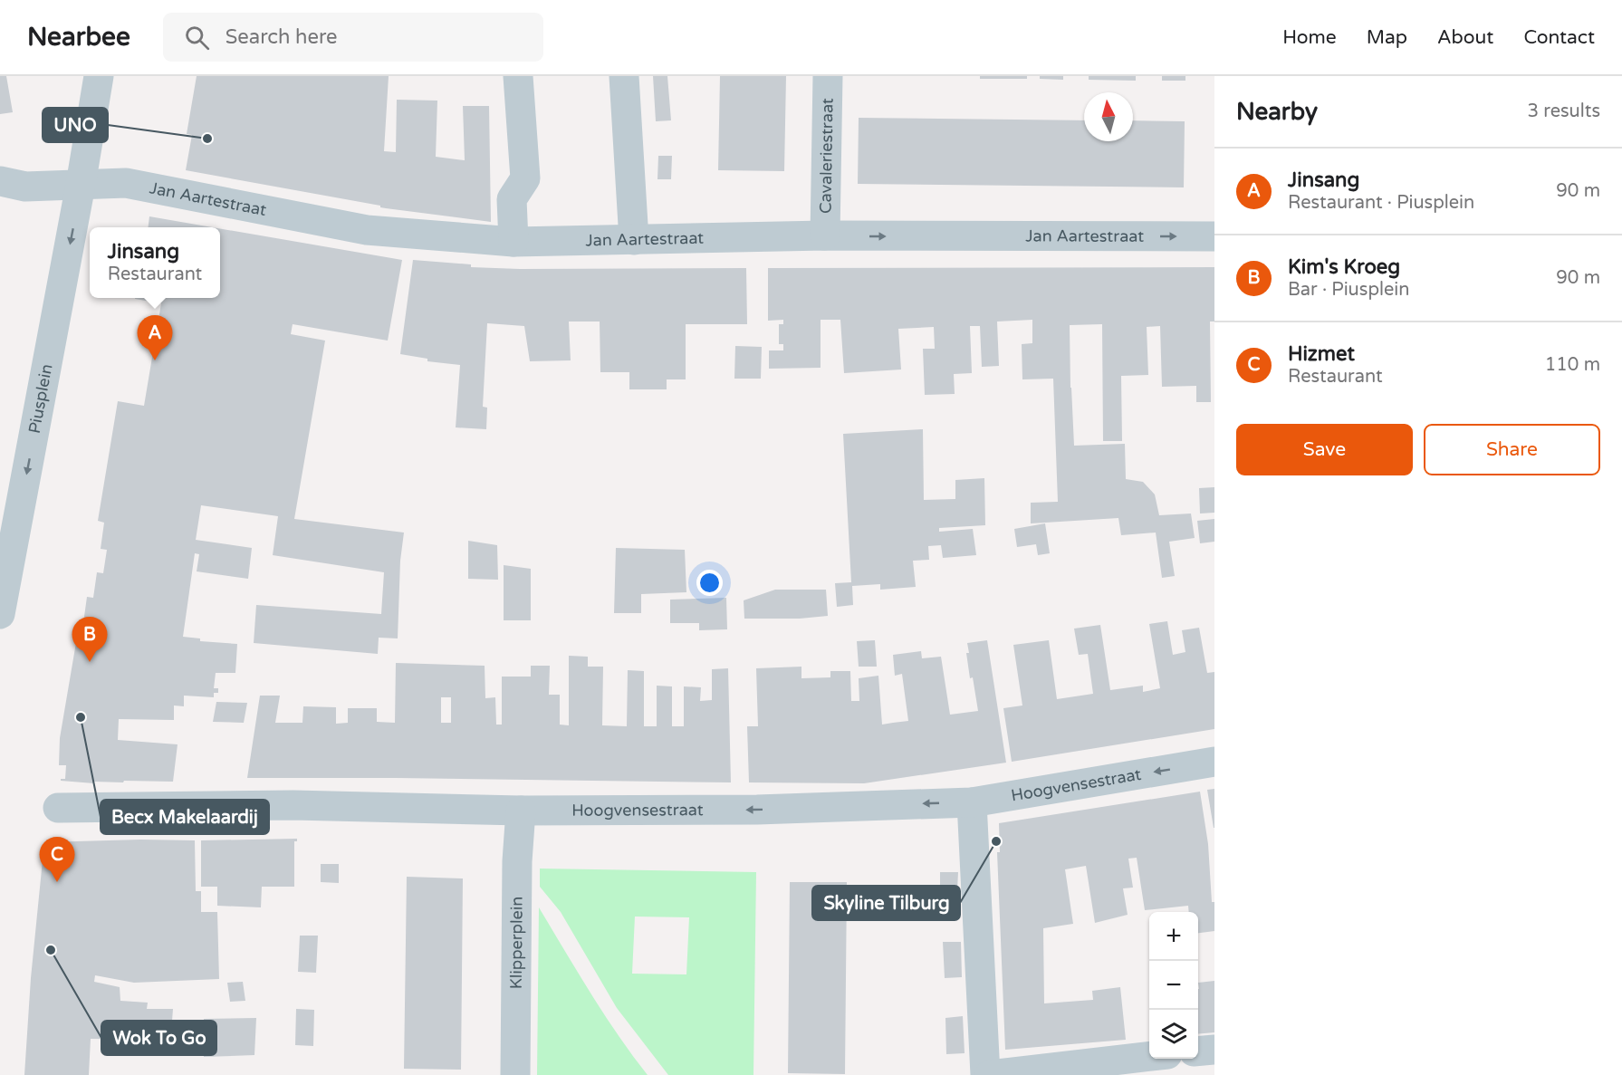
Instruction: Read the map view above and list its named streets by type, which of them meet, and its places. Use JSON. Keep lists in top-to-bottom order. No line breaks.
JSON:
{"streets":{"street":["Cavaleriestraat","Jan Aartestraat","Piusplein","Hoogvensestraat","Klipperplein"]},"crossings":[["Cavaleriestraat","Jan Aartestraat"],["Jan Aartestraat","Piusplein"],["Hoogvensestraat","Klipperplein"]],"one_way":["Piusplein","Hoogvensestraat"],"places":["UNO","Becx Makelaardij","Skyline Tilburg","Wok To Go"],"north":"top","page":{"header":"Nearbee","search":"Search here","nav":["Home","Map","About","Contact"],"heading":["Nearby","3 results"],"list":[{"mark":"A","name":"Jinsang","note":"Restaurant · Piusplein","value":"90 m"},{"mark":"B","name":"Kim's Kroeg","note":"Bar · Piusplein","value":"90 m"},{"mark":"C","name":"Hizmet","note":"Restaurant","value":"110 m"}],"popup":["Jinsang","Restaurant"],"pins":["A","B","C"],"buttons":["Save","Share"],"map_buttons":["+","−"]}}
